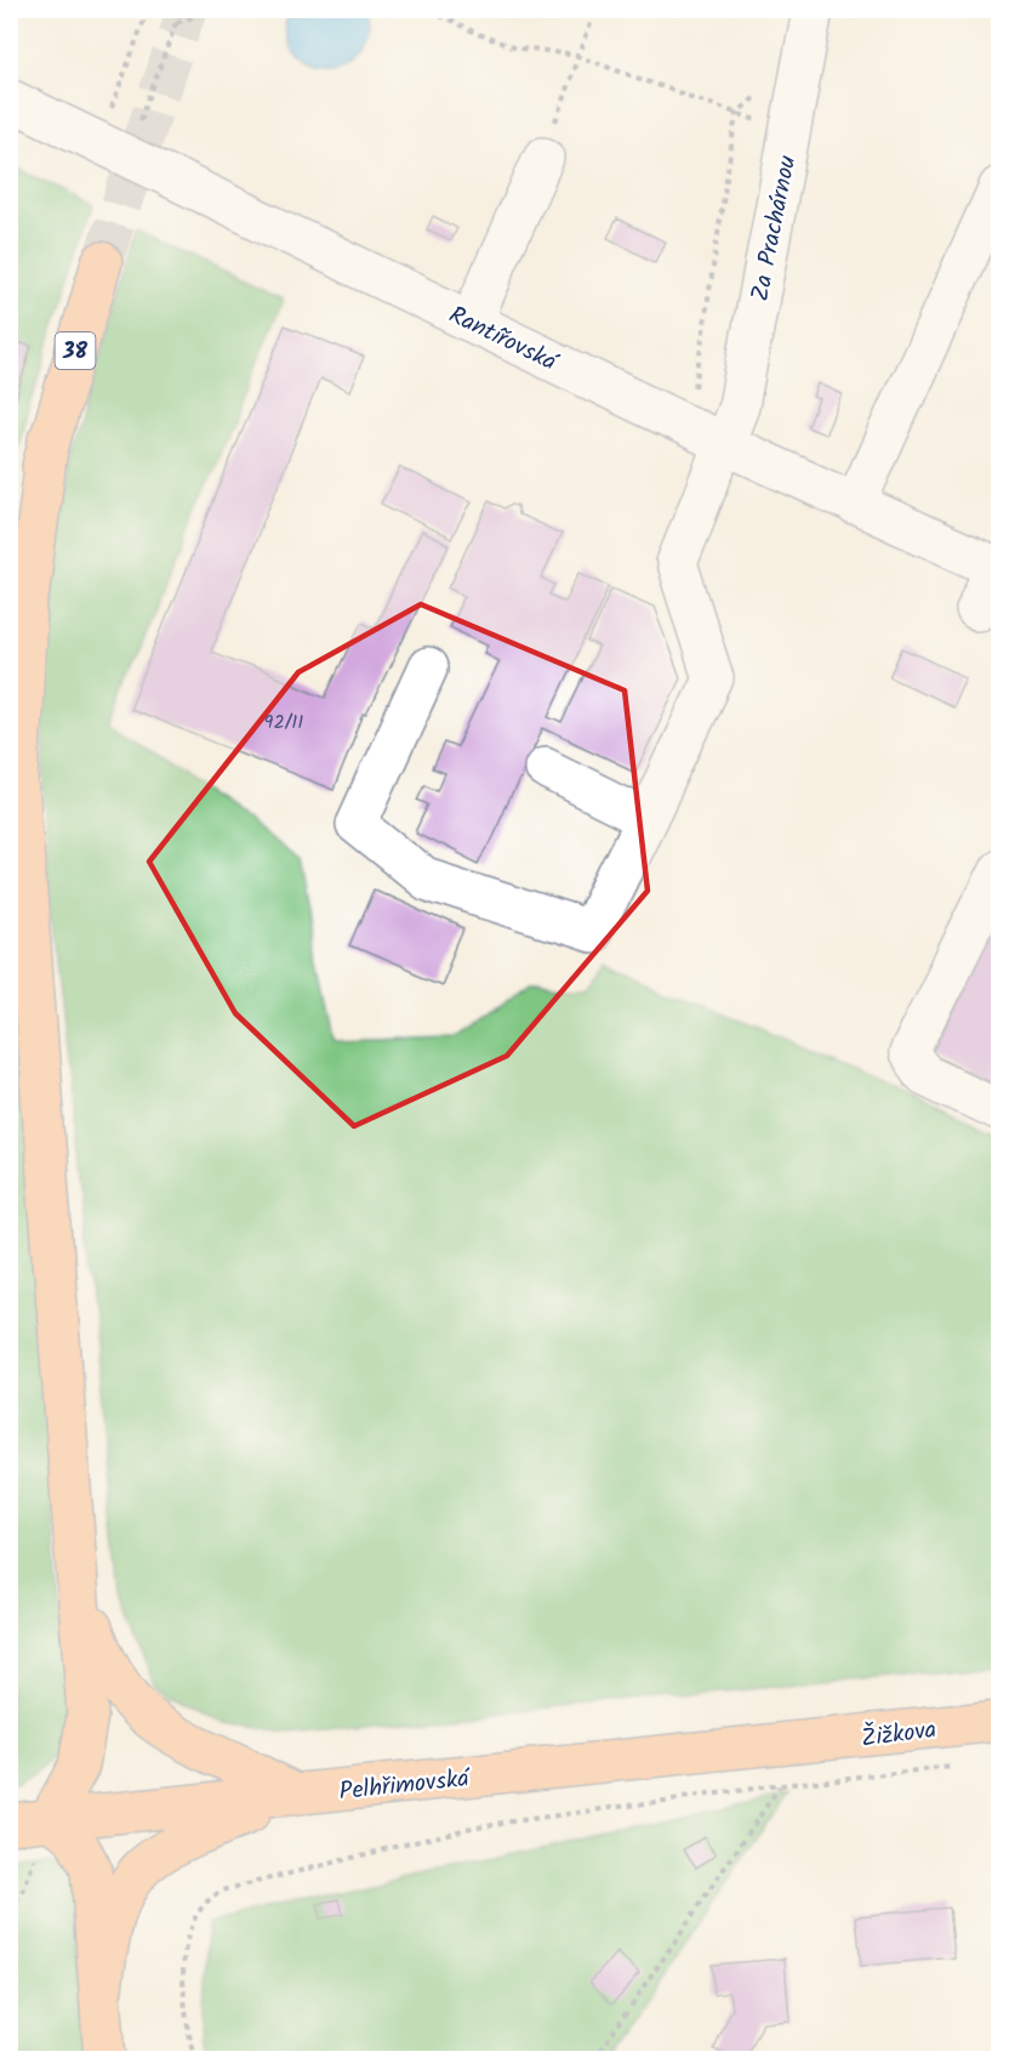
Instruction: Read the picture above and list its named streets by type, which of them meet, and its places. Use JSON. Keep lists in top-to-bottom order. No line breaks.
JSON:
{"streets":{"main road":["38","Žižkova","Pelhřimovská"],"street":["Za Prachárnou","Rantířovská"]},"crossings":[["Za Prachárnou","Rantířovská"],["Žižkova","Pelhřimovská"]],"house_numbers":["92/11"]}
